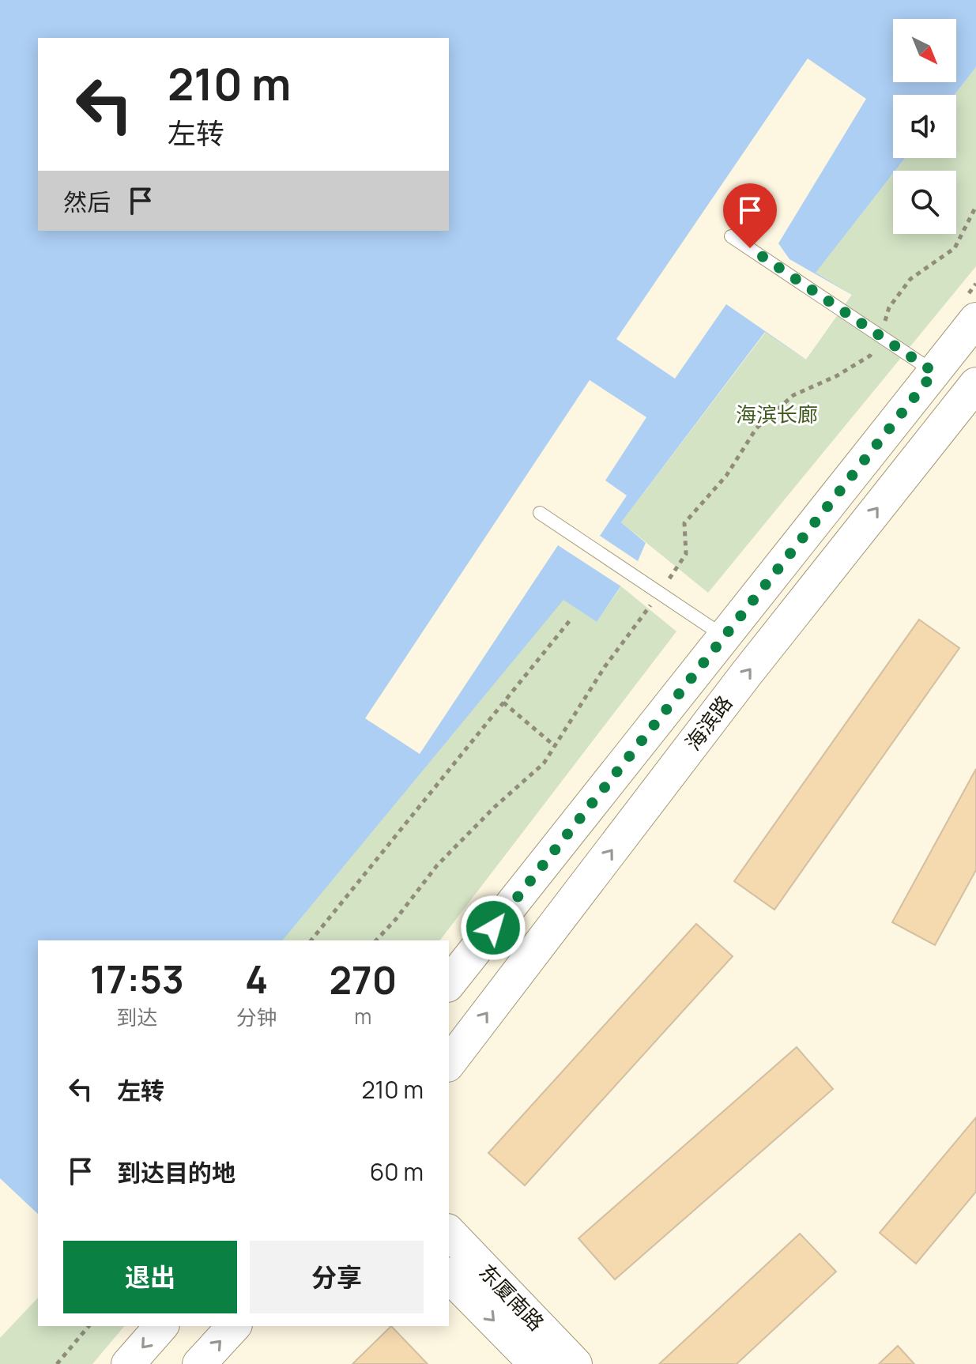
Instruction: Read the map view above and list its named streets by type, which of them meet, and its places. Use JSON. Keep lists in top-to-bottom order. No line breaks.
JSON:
{"streets":{"main road":["海滨路","东厦南路"]},"parks":["海滨长廊"],"north":"bottom right","page":{"turn":["210 m","左转"],"then":"然后","eta":["17:53","到达","4","分钟","270","m"],"list":[{"name":"左转","value":"210 m"},{"name":"到达目的地","value":"60 m"}],"buttons":["退出","分享"]}}
